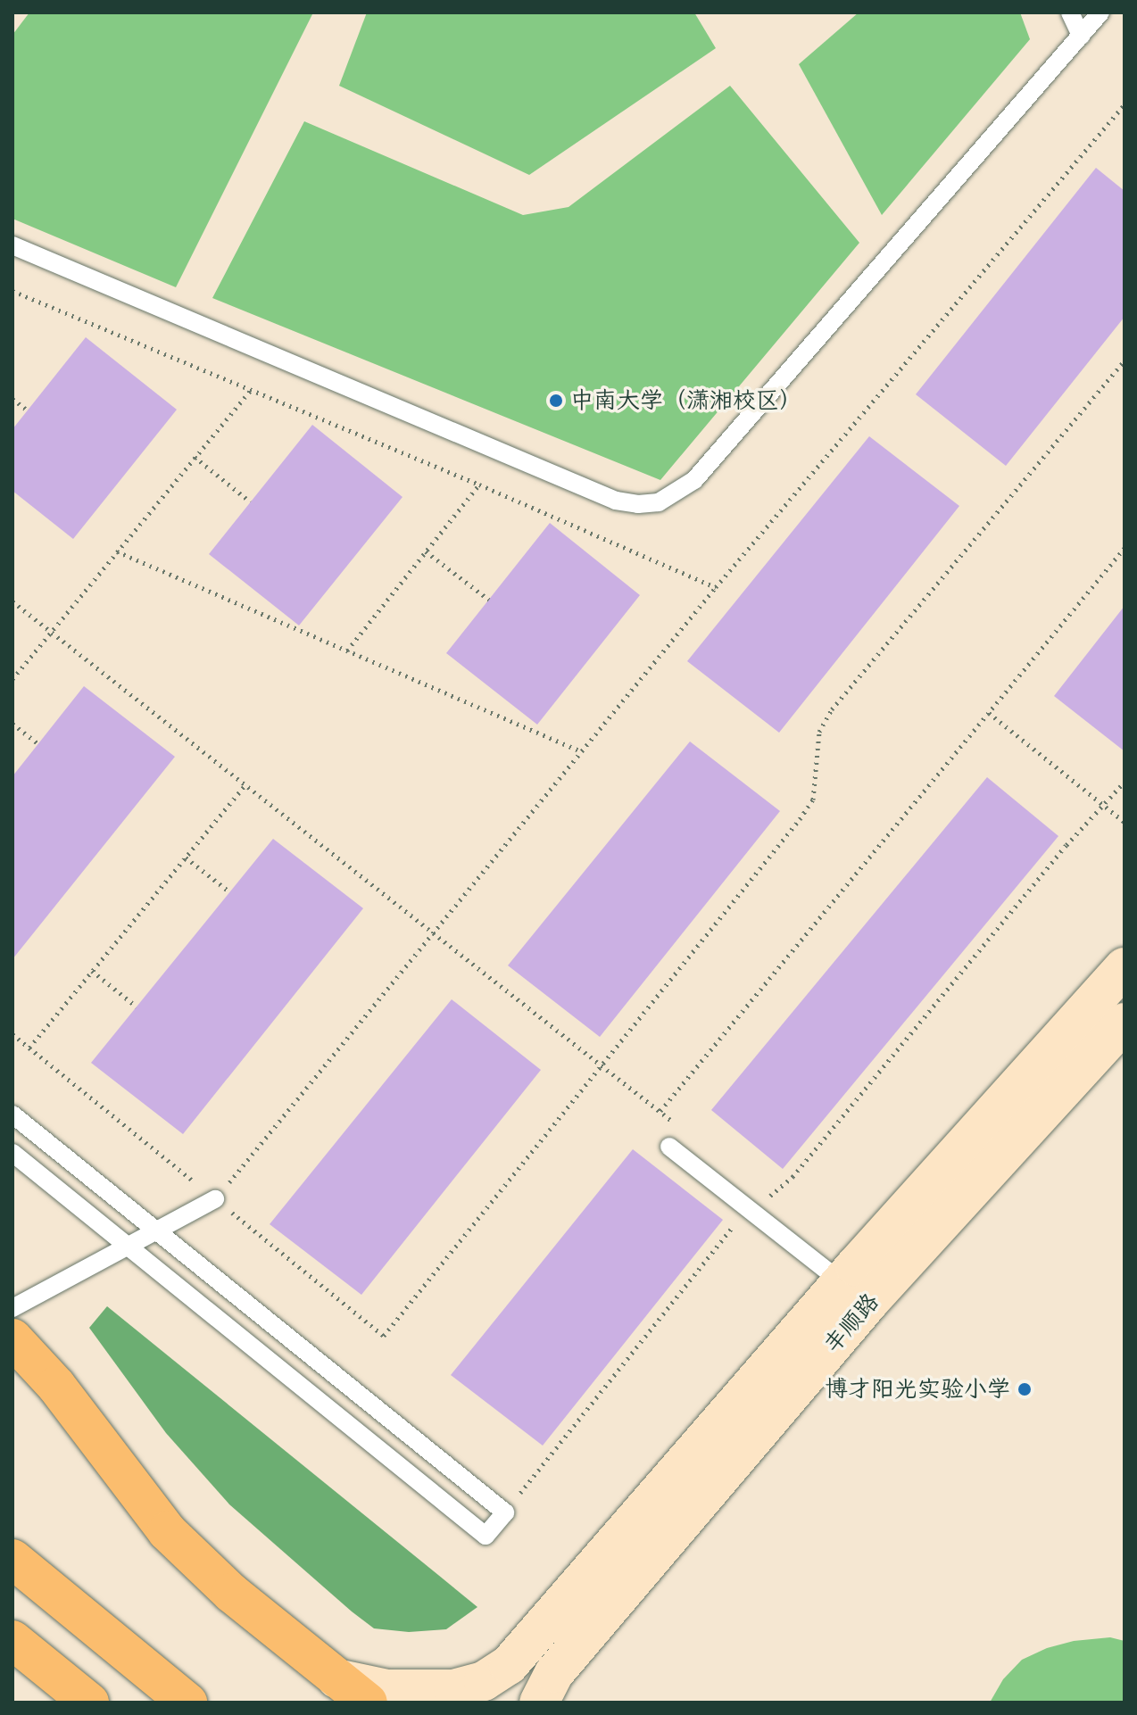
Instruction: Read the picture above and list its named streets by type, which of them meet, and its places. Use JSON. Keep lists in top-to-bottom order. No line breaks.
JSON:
{"streets":{"main road":["丰顺路"]},"places":["中南大学（潇湘校区）","博才阳光实验小学"]}
